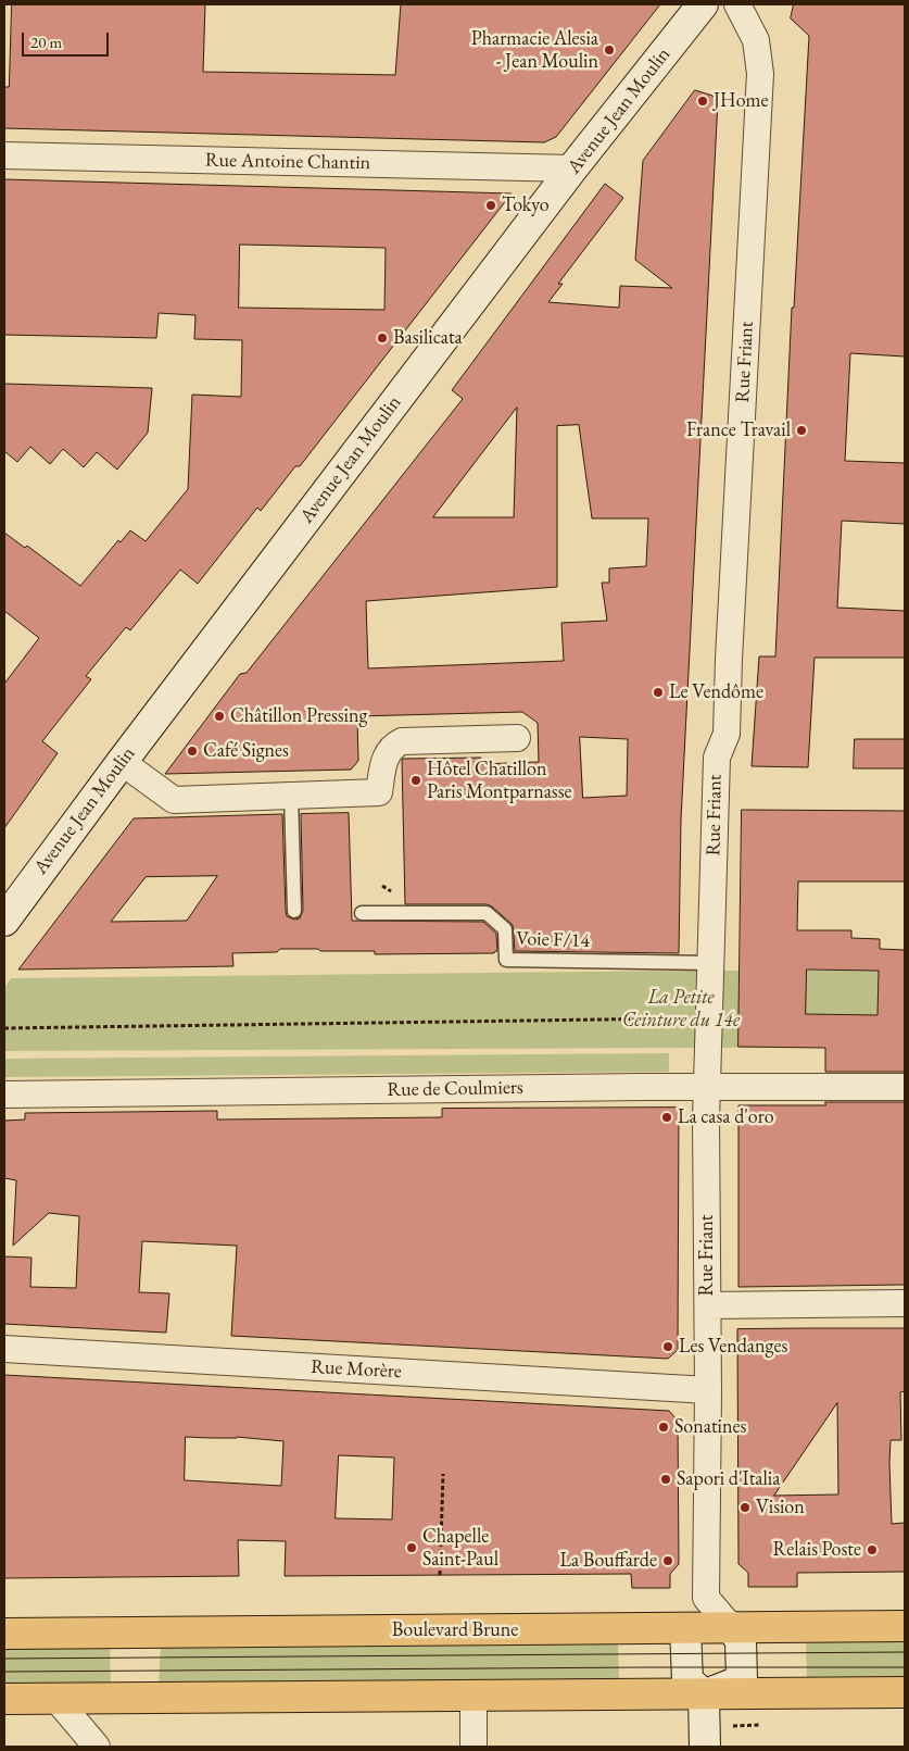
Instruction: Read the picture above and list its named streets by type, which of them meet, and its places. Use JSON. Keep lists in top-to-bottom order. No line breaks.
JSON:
{"streets":{"main road":["Avenue Jean Moulin","Boulevard Brune"],"street":["Rue Antoine Chantin","Rue Friant","Rue de Coulmiers","Rue Morère"],"lane":["Voie F/14"]},"crossings":[["Avenue Jean Moulin","Rue Antoine Chantin"],["Rue Friant","Voie F/14"],["Rue Friant","Rue de Coulmiers"],["Rue Friant","Rue Morère"],["Rue Friant","Boulevard Brune"]],"parks":["La Petite Ceinture du 14e"],"places":["Pharmacie Alesia - Jean Moulin","JHome","Tokyo","Basilicata","France Travail","Le Vendôme","Châtillon Pressing","Café Signes","Hôtel Chatillon Paris Montparnasse","La casa d'oro","Les Vendanges","Sonatines","Sapori d'Italia","Vision","Chapelle Saint-Paul","Relais Poste","La Bouffarde"],"scale_bar":"20 m"}
